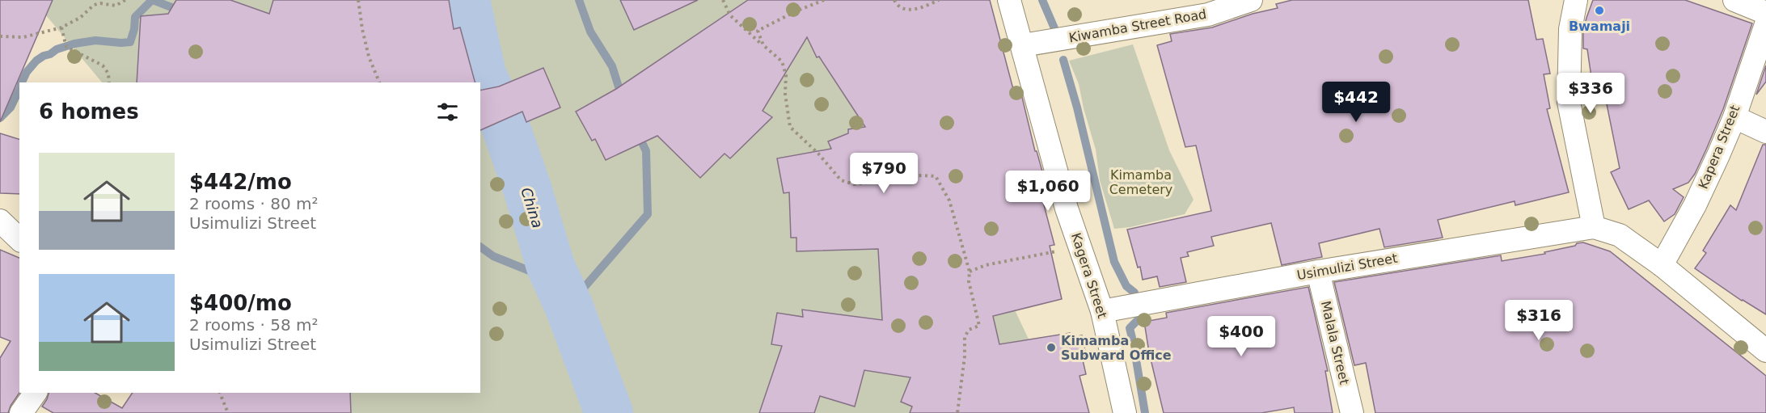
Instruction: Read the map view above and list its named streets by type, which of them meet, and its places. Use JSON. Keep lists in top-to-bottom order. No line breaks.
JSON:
{"streets":{"street":["Kiwamba Street Road","Kapera Street","Usimulizi Street","Kagera Street","Malala Street"]},"crossings":[["Kiwamba Street Road","Kagera Street"],["Kapera Street","Usimulizi Street"],["Usimulizi Street","Kagera Street"],["Usimulizi Street","Malala Street"]],"water":["China"],"parks":["Kimamba Cemetery"],"places":["Bwamaji","Kimamba Subward Office"],"page":{"price":["$336","$442","$790","$1,060","$316","$400"],"heading":"6 homes","list":[{"name":"$442/mo","note":"2 rooms · 80 m² · Usimulizi Street"},{"name":"$400/mo","note":"2 rooms · 58 m² · Usimulizi Street"}]}}
